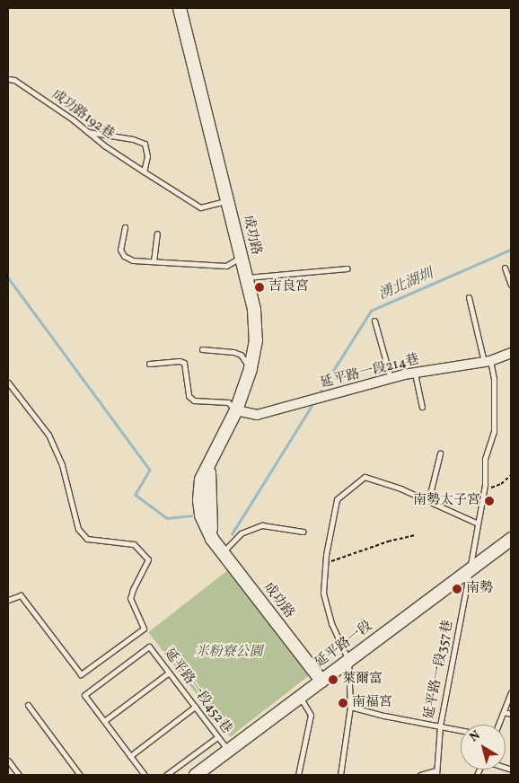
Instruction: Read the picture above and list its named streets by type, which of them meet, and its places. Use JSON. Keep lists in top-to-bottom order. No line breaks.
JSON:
{"streets":{"street":["成功路","延平路一段214巷","延平路一段"],"lane":["成功路192巷","延平路一段357巷","延平路一段452巷"]},"crossings":[["成功路192巷","成功路"],["成功路","延平路一段214巷"],["成功路","延平路一段"],["延平路一段214巷","延平路一段357巷"],["延平路一段","延平路一段357巷"],["延平路一段","延平路一段452巷"]],"water":["湧北湖圳"],"parks":["米粉寮公園"],"places":["吉良宮","南勢太子宮","南勢","萊爾富","南福宮"],"north":"top left"}
